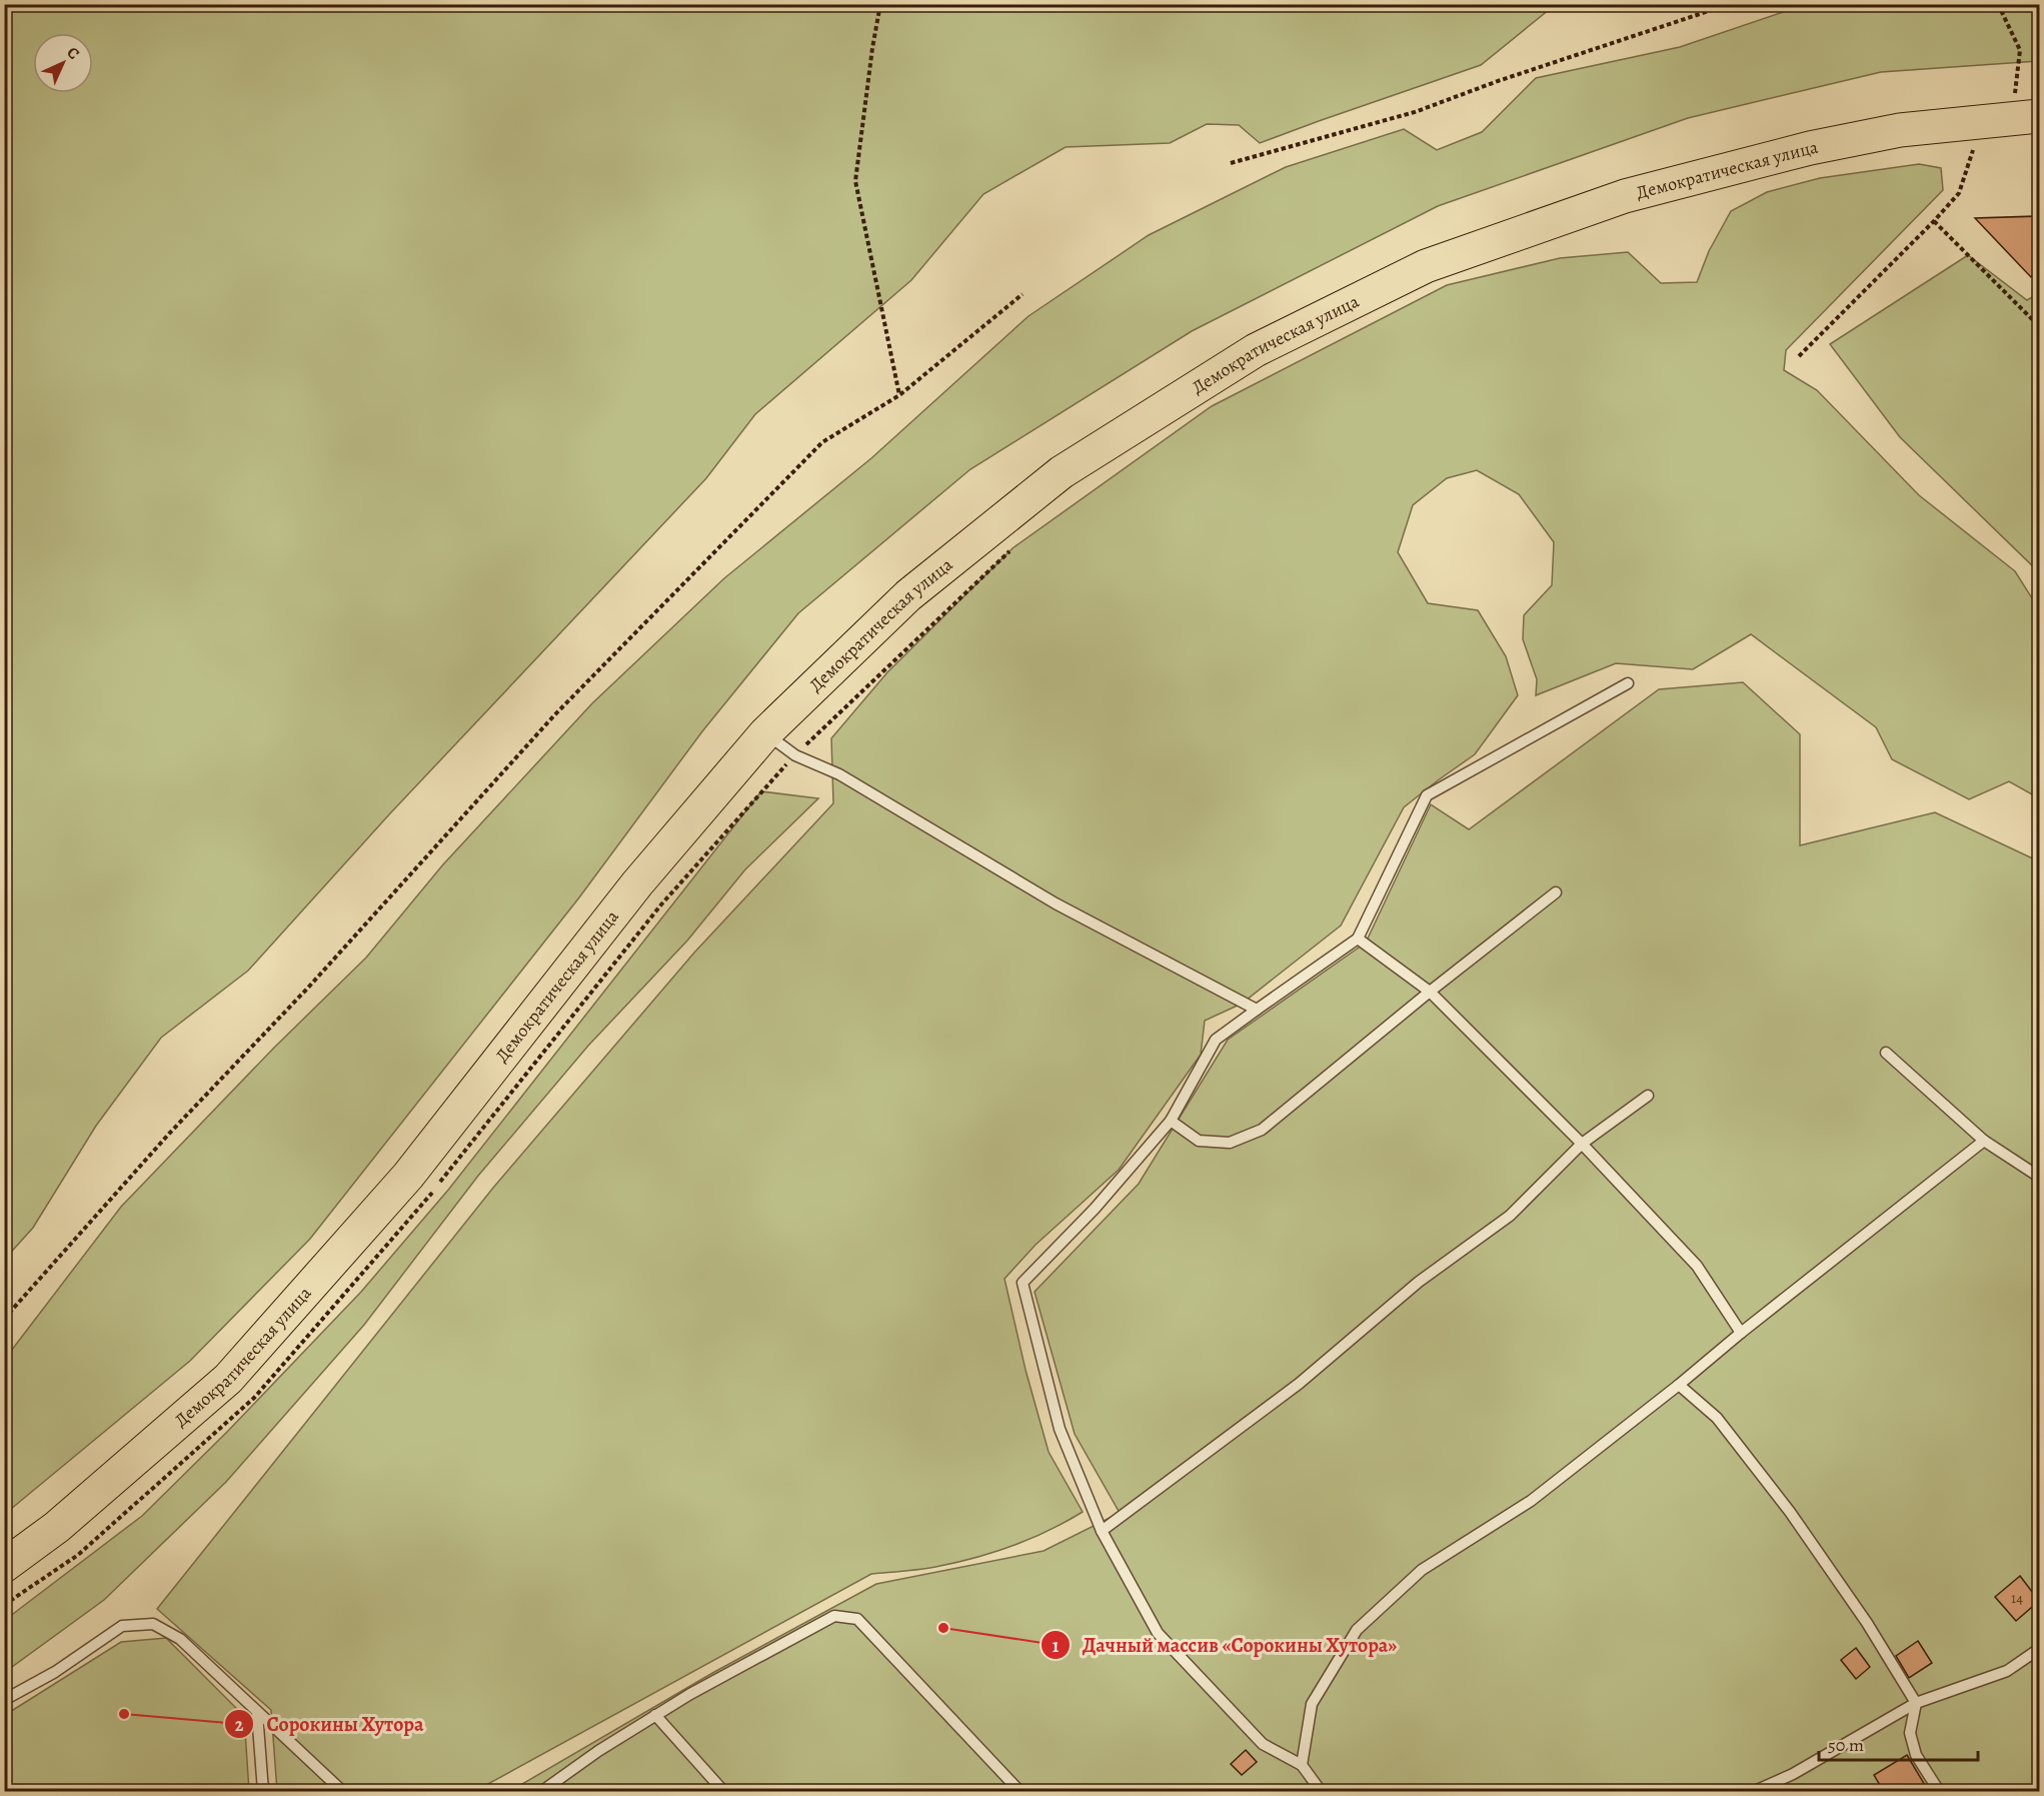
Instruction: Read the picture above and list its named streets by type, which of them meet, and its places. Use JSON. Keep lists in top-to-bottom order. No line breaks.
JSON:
{"streets":{"main road":["Демократическая улица"]},"places":["Дачный массив «Сорокины Хутора»","Сорокины Хутора"],"house_numbers":["14"],"scale_bar":"50 m","north":"top right"}
